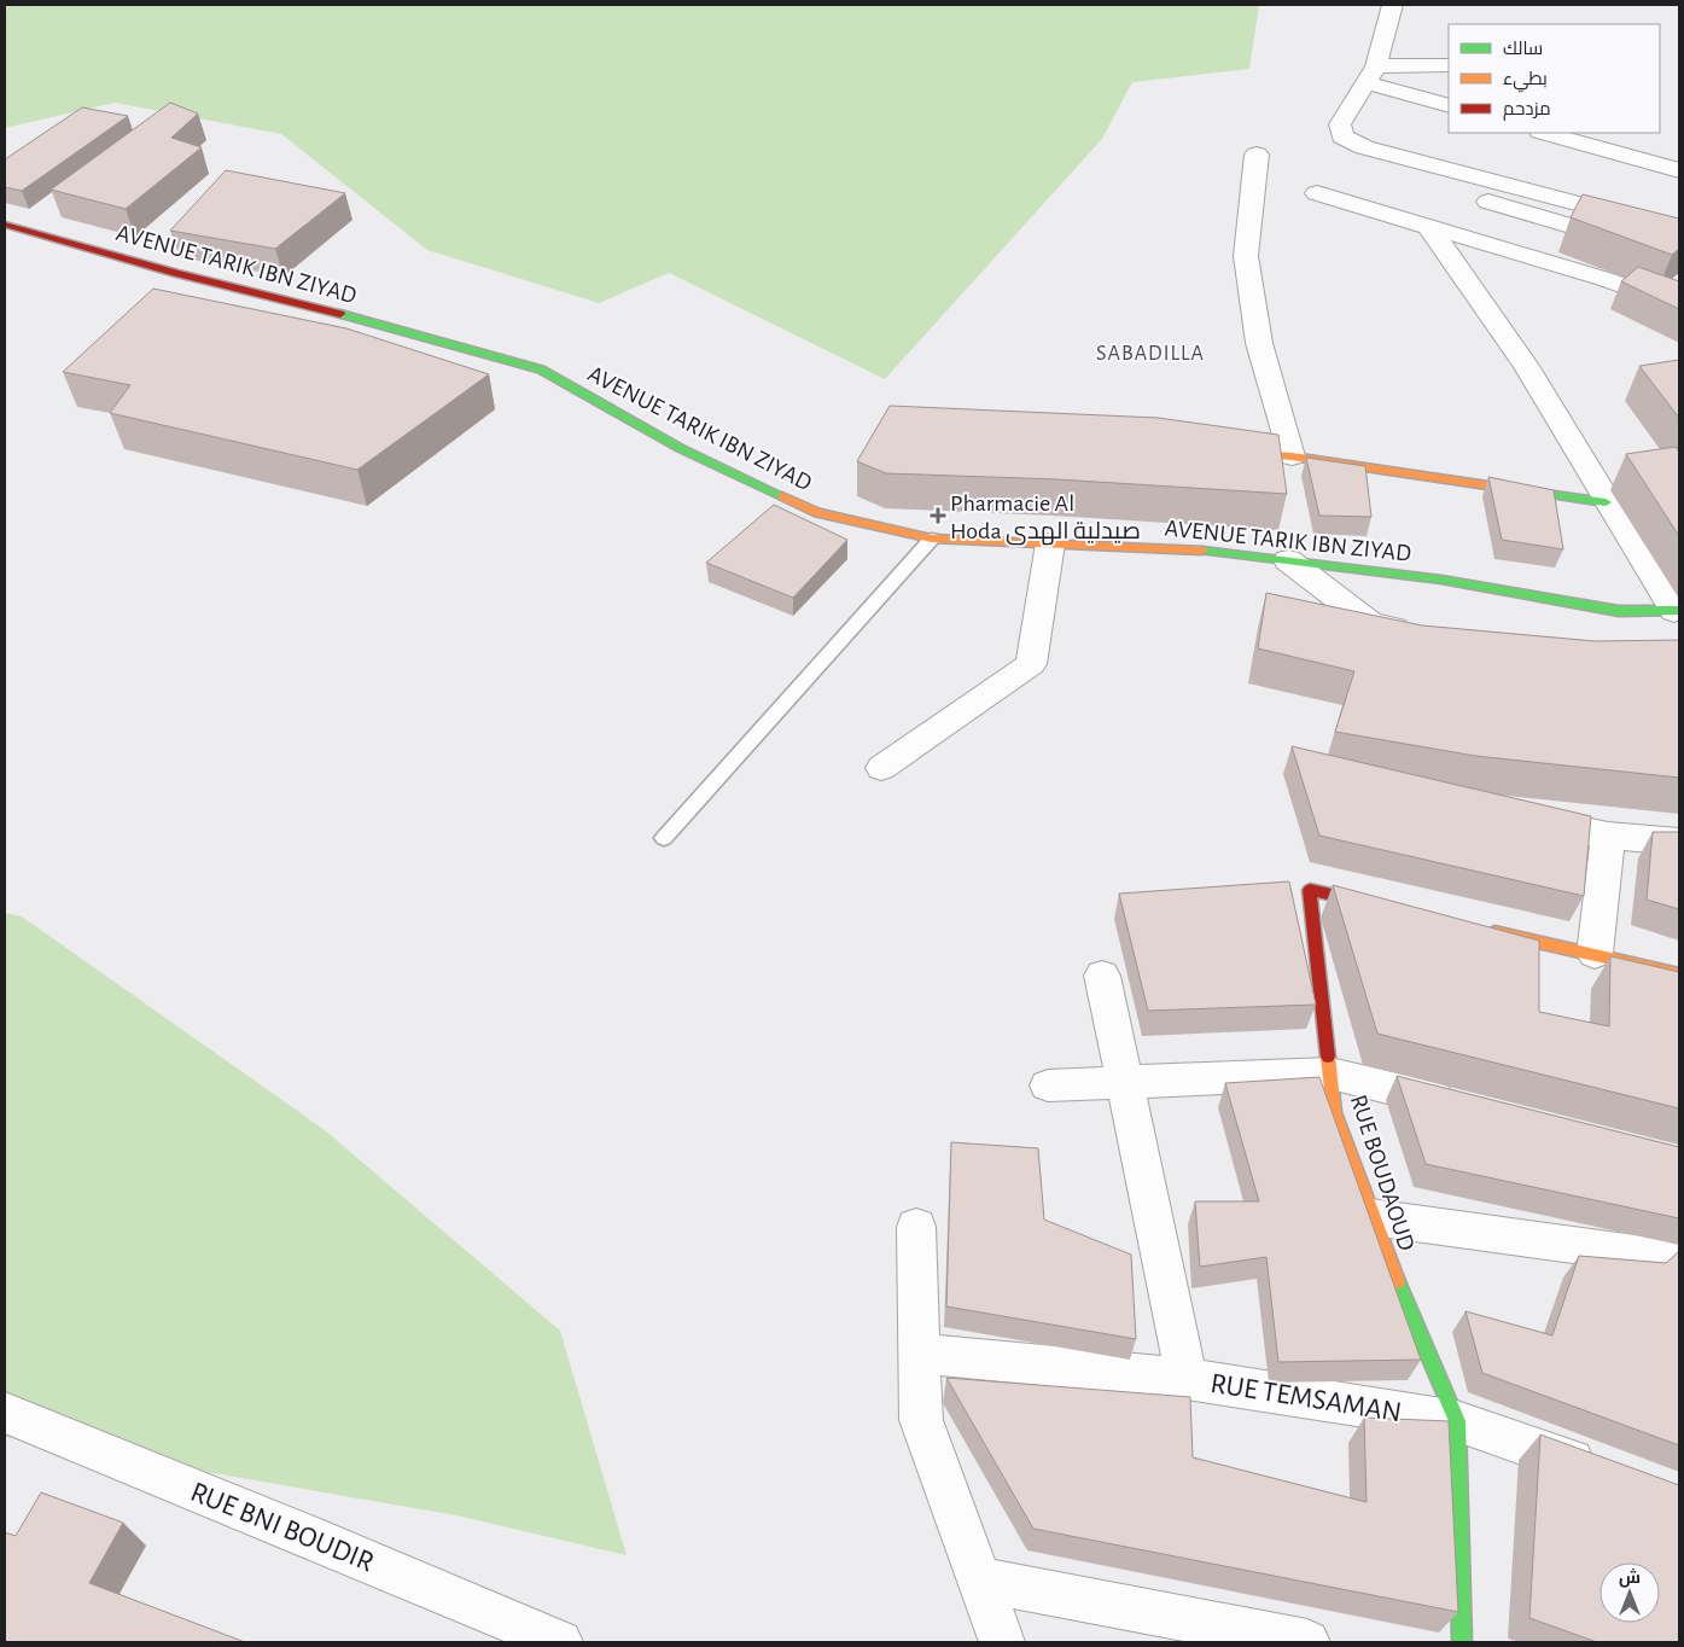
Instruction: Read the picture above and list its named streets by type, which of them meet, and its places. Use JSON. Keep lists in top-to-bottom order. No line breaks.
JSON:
{"streets":{"street":["AVENUE TARIK IBN ZIYAD","RUE BOUDAOUD","RUE TEMSAMAN","RUE BNI BOUDIR"]},"crossings":[["RUE BOUDAOUD","RUE TEMSAMAN"]],"districts":["SABADILLA"],"places":{"health":["Pharmacie Al Hoda صيدلية الهدى"]},"legend":["سالك","بطيء","مزدحم"],"north":"top"}
